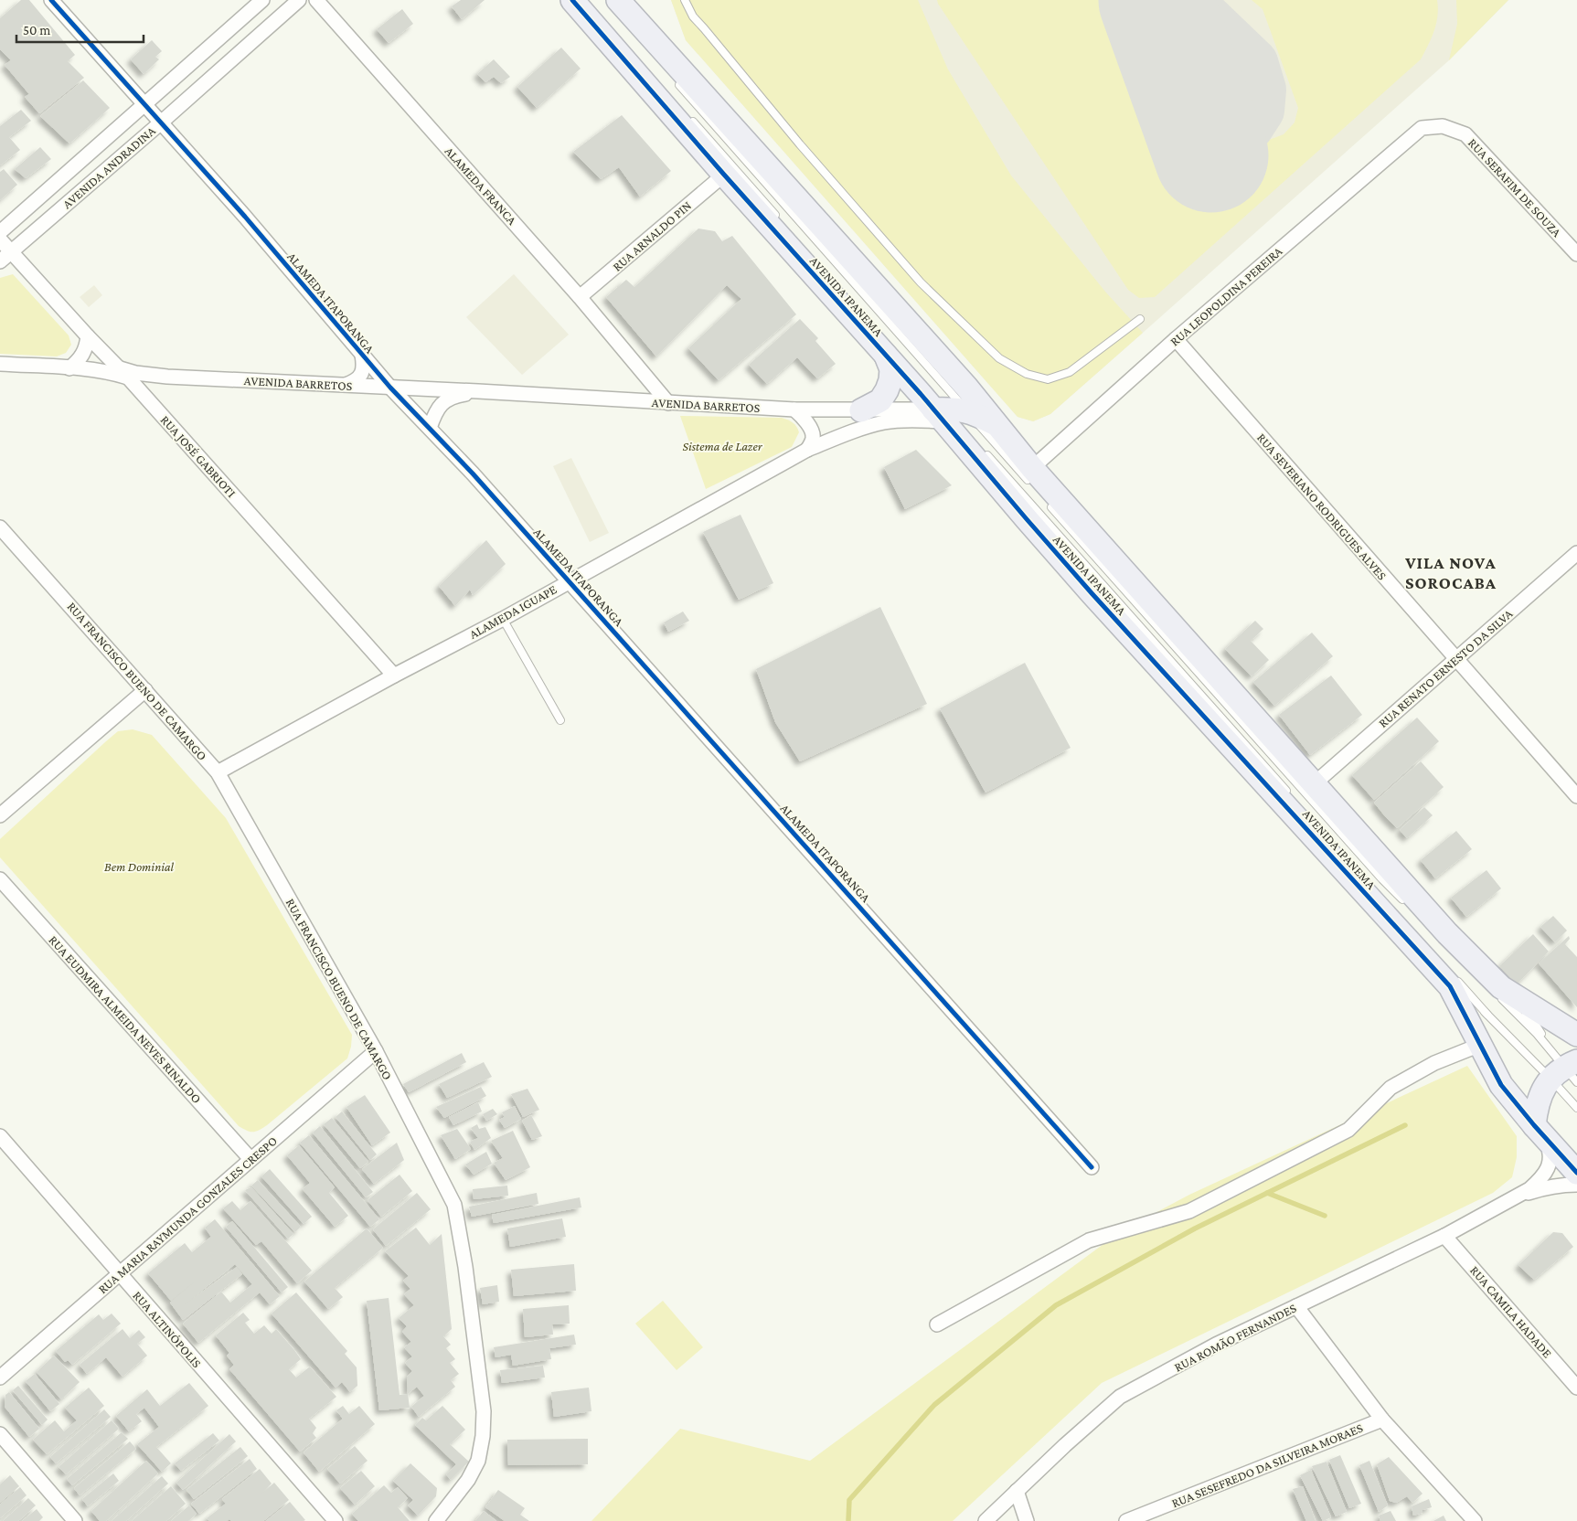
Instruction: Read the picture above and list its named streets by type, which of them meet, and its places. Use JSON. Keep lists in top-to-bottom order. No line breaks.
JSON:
{"streets":{"main road":["AVENIDA IPANEMA"],"street":["AVENIDA ANDRADINA","ALAMEDA FRANCA","RUA SERAFIM DE SOUZA","RUA ARNALDO PIN","RUA LEOPOLDINA PEREIRA","ALAMEDA ITAPORANGA","AVENIDA BARRETOS","RUA JOSÉ GABRIOTI","RUA SEVERIANO RODRIGUES ALVES","ALAMEDA IGUAPE","RUA RENATO ERNESTO DA SILVA","RUA FRANCISCO BUENO DE CAMARGO","RUA EUDMIRA ALMEIDA NEVES RINALDO","RUA MARIA RAYMUNDA GONZALES CRESPO","RUA CAMILA HADADE","RUA ALTINÓPOLIS","RUA ROMÃO FERNANDES","RUA SESEFREDO DA SILVEIRA MORAES"]},"crossings":[["AVENIDA ANDRADINA","ALAMEDA ITAPORANGA"],["AVENIDA ANDRADINA","RUA JOSÉ GABRIOTI"],["ALAMEDA FRANCA","RUA ARNALDO PIN"],["ALAMEDA FRANCA","AVENIDA BARRETOS"],["RUA SERAFIM DE SOUZA","RUA LEOPOLDINA PEREIRA"],["RUA ARNALDO PIN","AVENIDA IPANEMA"],["AVENIDA IPANEMA","RUA LEOPOLDINA PEREIRA"],["AVENIDA IPANEMA","AVENIDA BARRETOS"],["AVENIDA IPANEMA","ALAMEDA IGUAPE"],["AVENIDA IPANEMA","RUA RENATO ERNESTO DA SILVA"],["AVENIDA IPANEMA","RUA ROMÃO FERNANDES"],["RUA LEOPOLDINA PEREIRA","RUA SEVERIANO RODRIGUES ALVES"],["ALAMEDA ITAPORANGA","AVENIDA BARRETOS"],["ALAMEDA ITAPORANGA","ALAMEDA IGUAPE"],["AVENIDA BARRETOS","RUA JOSÉ GABRIOTI"],["AVENIDA BARRETOS","ALAMEDA IGUAPE"],["RUA JOSÉ GABRIOTI","ALAMEDA IGUAPE"],["RUA SEVERIANO RODRIGUES ALVES","RUA RENATO ERNESTO DA SILVA"],["ALAMEDA IGUAPE","RUA FRANCISCO BUENO DE CAMARGO"],["RUA FRANCISCO BUENO DE CAMARGO","RUA MARIA RAYMUNDA GONZALES CRESPO"],["RUA EUDMIRA ALMEIDA NEVES RINALDO","RUA MARIA RAYMUNDA GONZALES CRESPO"],["RUA MARIA RAYMUNDA GONZALES CRESPO","RUA ALTINÓPOLIS"],["RUA CAMILA HADADE","RUA ROMÃO FERNANDES"]],"districts":["VILA NOVA SOROCABA"],"parks":["Sistema de Lazer","Bem Dominial"],"scale_bar":"50 m"}
